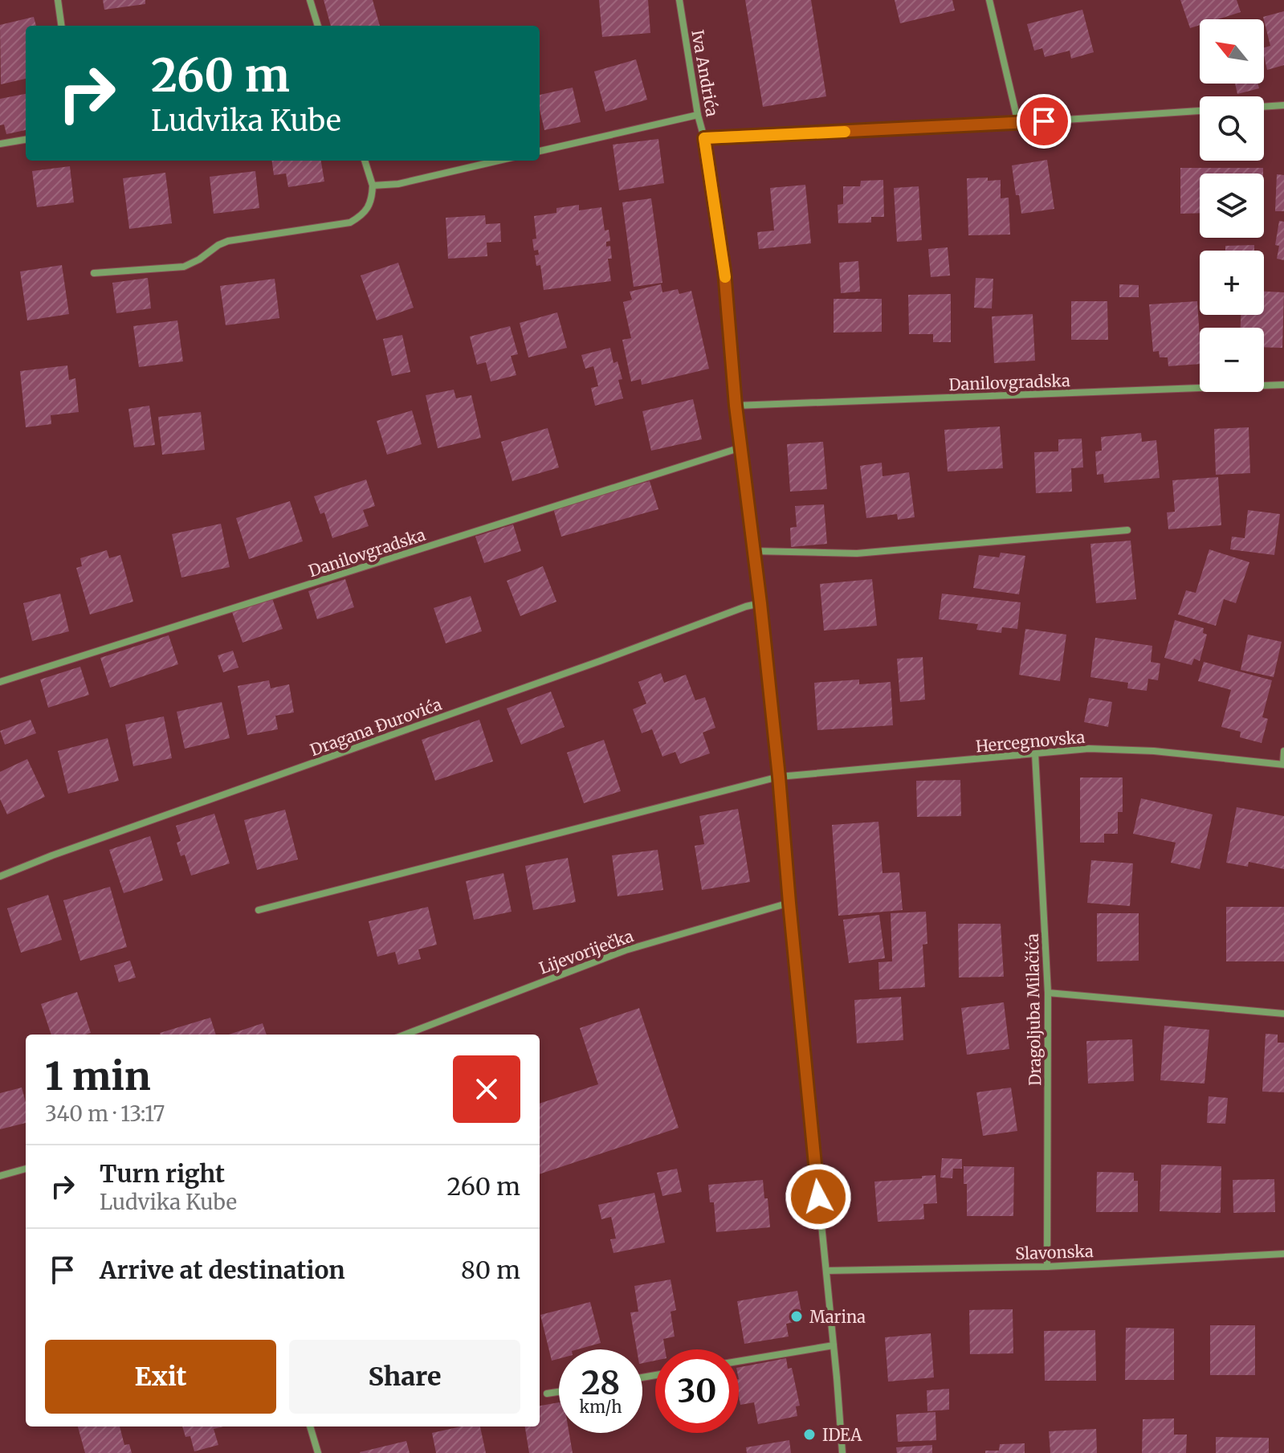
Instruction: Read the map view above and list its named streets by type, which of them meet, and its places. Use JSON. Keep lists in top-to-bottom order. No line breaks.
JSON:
{"streets":{"street":["Iva Andrića","Danilovgradska","Dragana Đurovića","Hercegnovska","Lijevoriječka","Dragoljuba Milačića","Slavonska"]},"crossings":[["Iva Andrića","Danilovgradska"],["Iva Andrića","Dragana Đurovića"],["Iva Andrića","Hercegnovska"],["Iva Andrića","Lijevoriječka"],["Iva Andrića","Slavonska"],["Hercegnovska","Dragoljuba Milačića"],["Dragoljuba Milačića","Slavonska"]],"places":["Marina","IDEA"],"north":"top left","page":{"map_buttons":["+","−"],"turn":["260 m","Ludvika Kube"],"heading":["1 min","340 m · 13:17"],"list":[{"name":"Turn right","note":"Ludvika Kube","value":"260 m"},{"name":"Arrive at destination","value":"80 m"}],"buttons":["Exit","Share"],"speed":"28 km/h","limit":"30"}}
